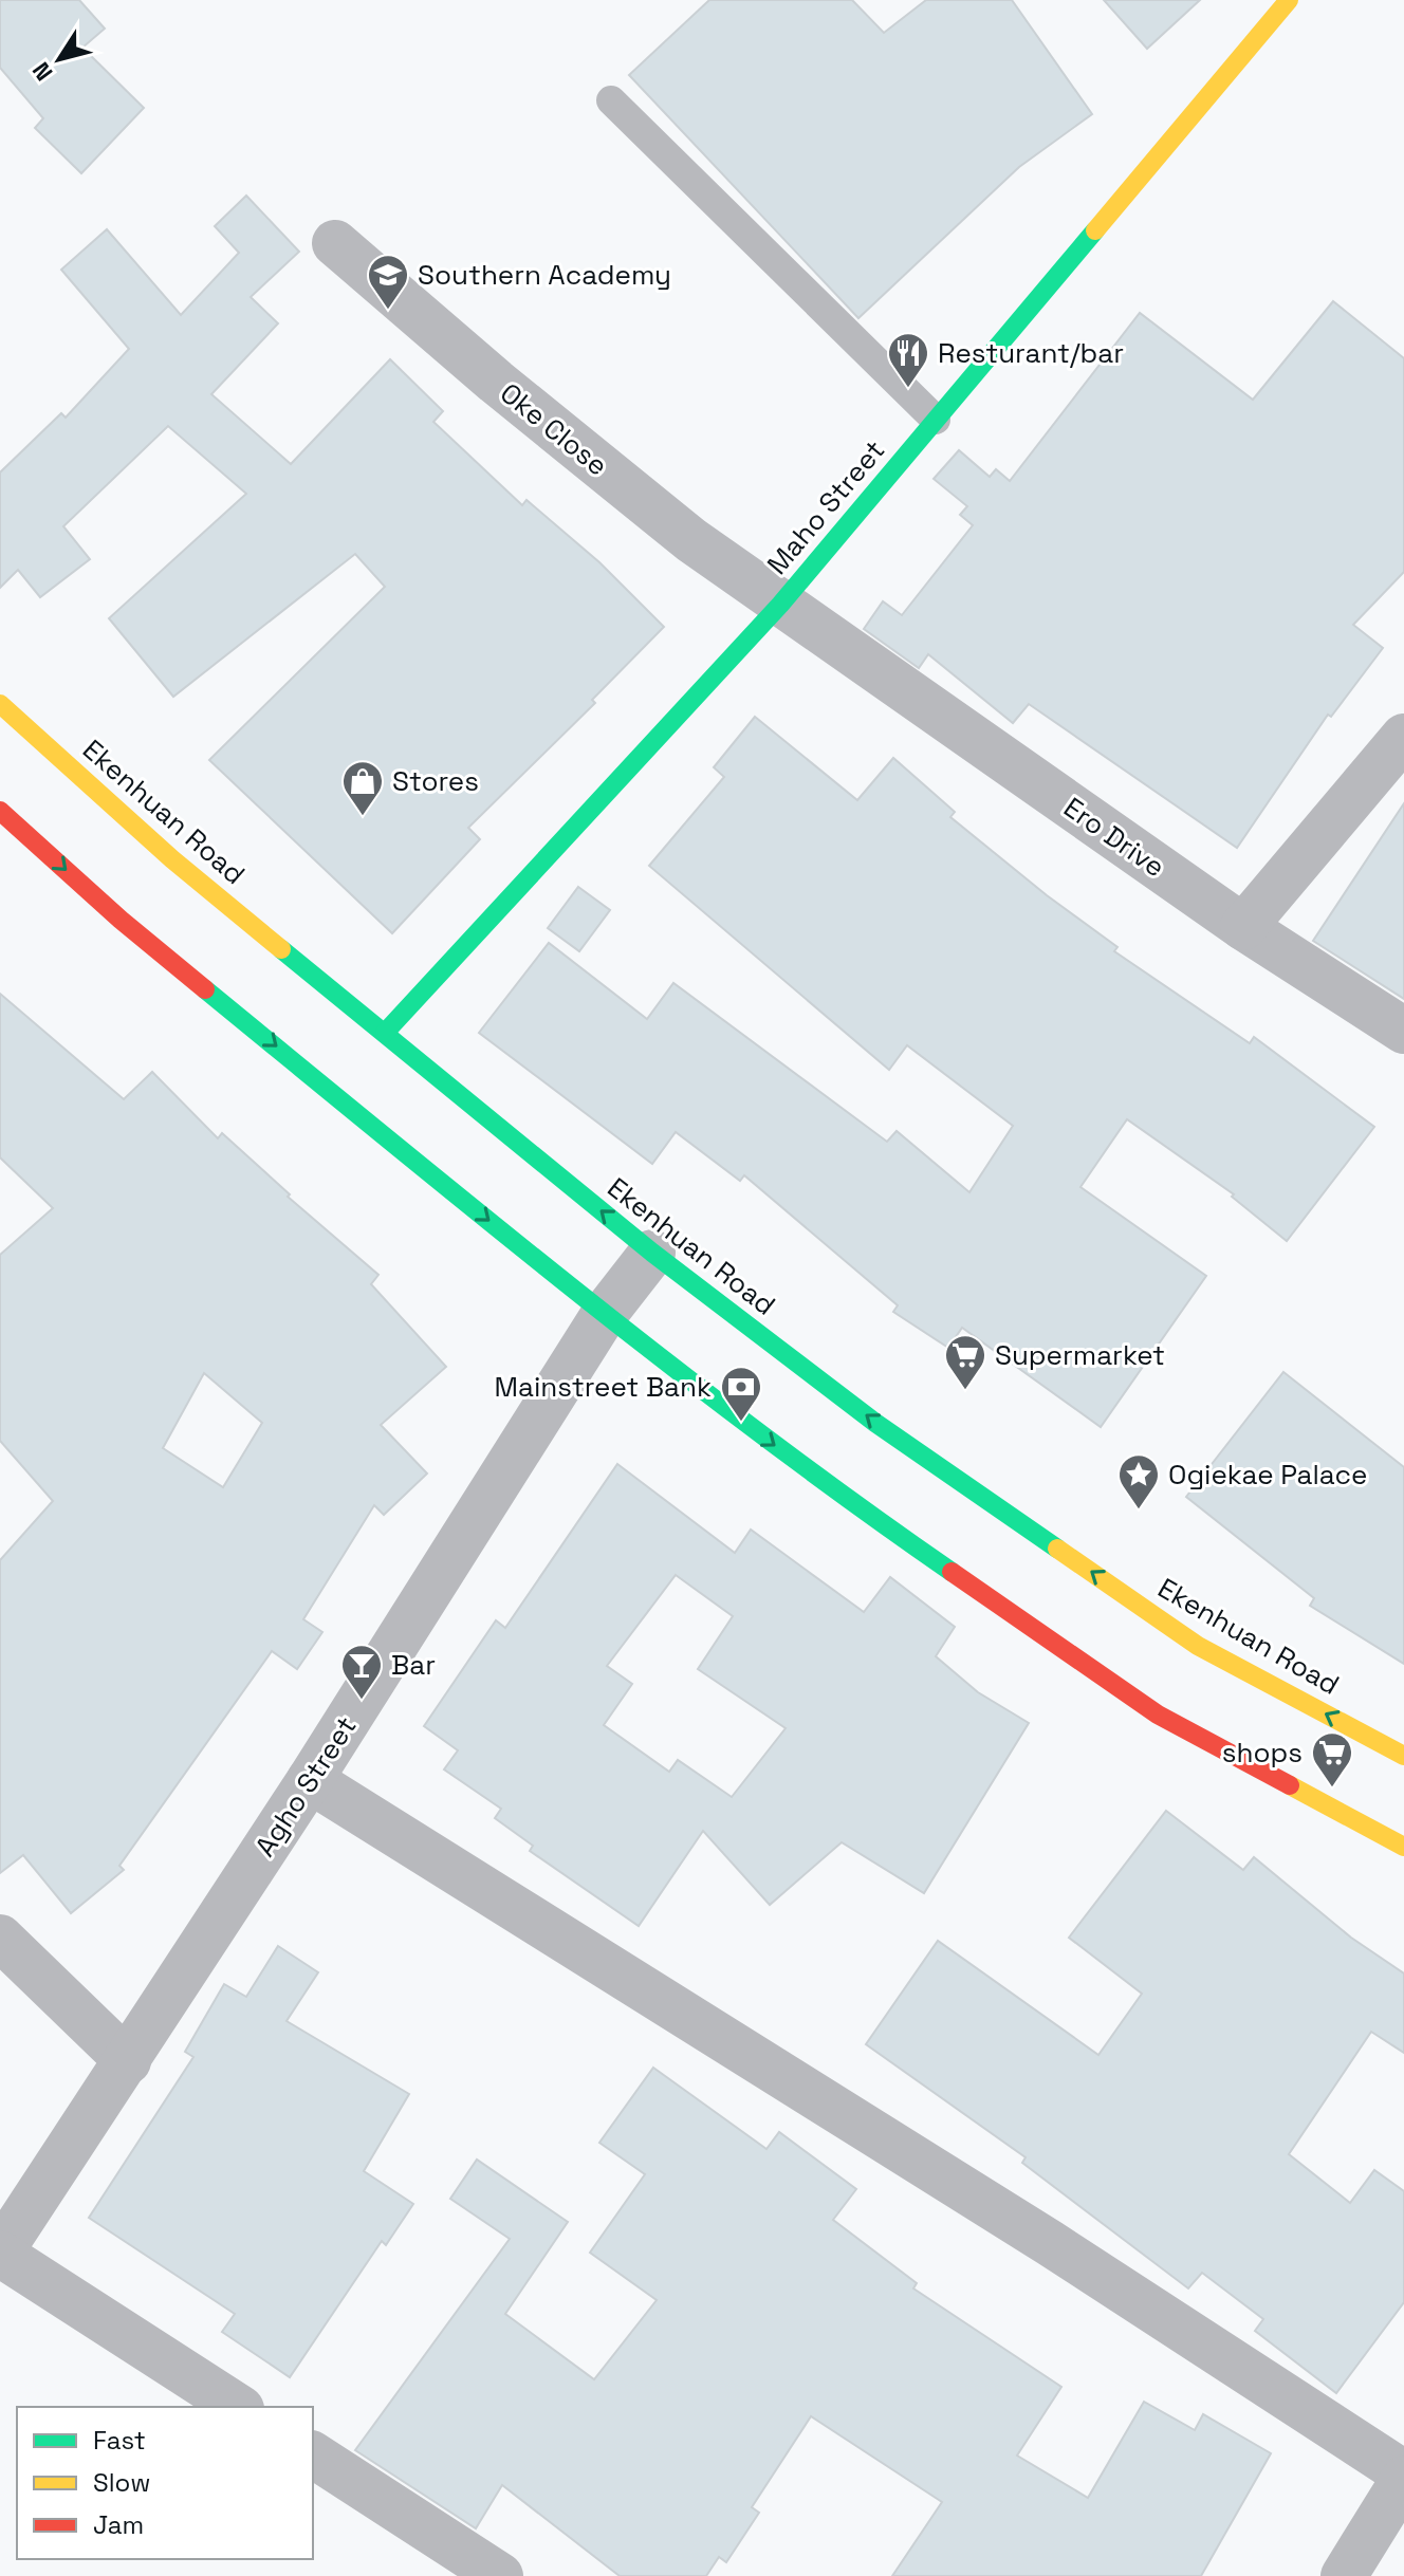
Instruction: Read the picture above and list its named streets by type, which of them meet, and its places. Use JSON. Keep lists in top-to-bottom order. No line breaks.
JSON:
{"streets":{"main road":["Maho Street","Ekenhuan Road"],"street":["Oke Close","Ero Drive","Agho Street"]},"crossings":[["Oke Close","Maho Street"],["Oke Close","Ero Drive"],["Maho Street","Ekenhuan Road"],["Maho Street","Ero Drive"],["Ekenhuan Road","Agho Street"]],"places":{"school or university":["Southern Academy"],"restaurant":["Resturant/bar"],"shop":["Stores"],"supermarket":["Supermarket","shops"],"bank":["Mainstreet Bank"],"place":["Ogiekae Palace"],"bar":["Bar"]},"legend":["Fast","Slow","Jam"],"north":"bottom left"}
